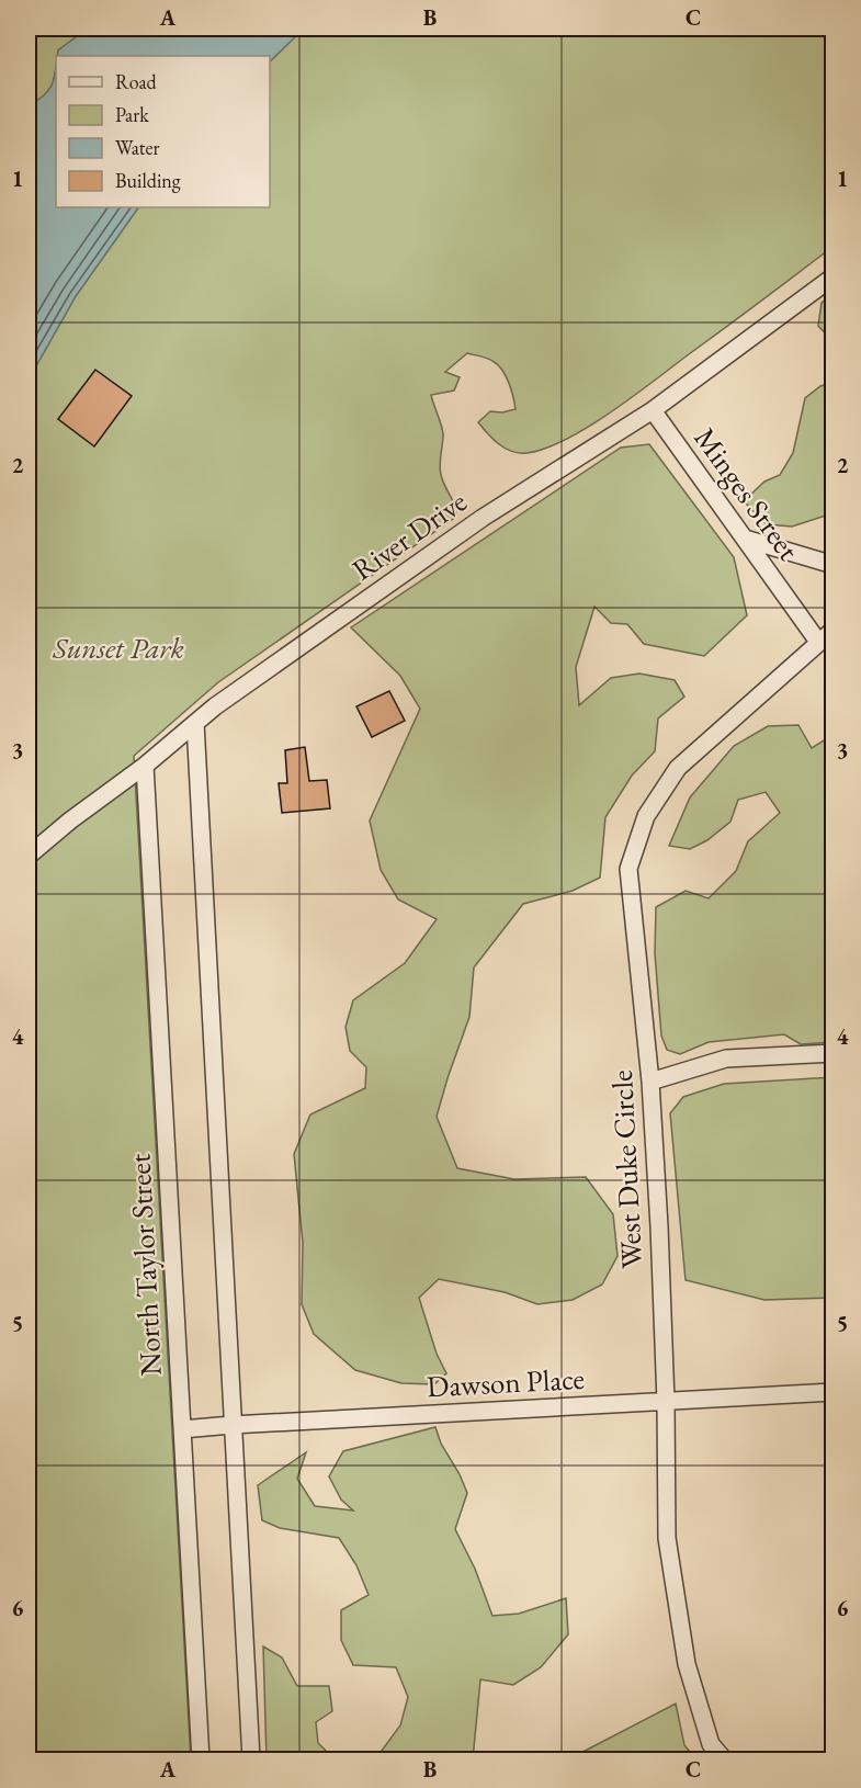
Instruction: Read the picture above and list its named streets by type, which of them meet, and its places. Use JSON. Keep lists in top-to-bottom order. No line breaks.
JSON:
{"streets":{"street":["Minges Street","River Drive","West Duke Circle","North Taylor Street","Dawson Place"]},"crossings":[["Minges Street","River Drive"],["Minges Street","West Duke Circle"],["River Drive","North Taylor Street"],["West Duke Circle","Dawson Place"],["North Taylor Street","Dawson Place"]],"parks":["Sunset Park"],"legend":["Road","Park","Water","Building"],"grid":{"columns":["A","B","C"],"rows":["1","2","3","4","5","6"]}}
